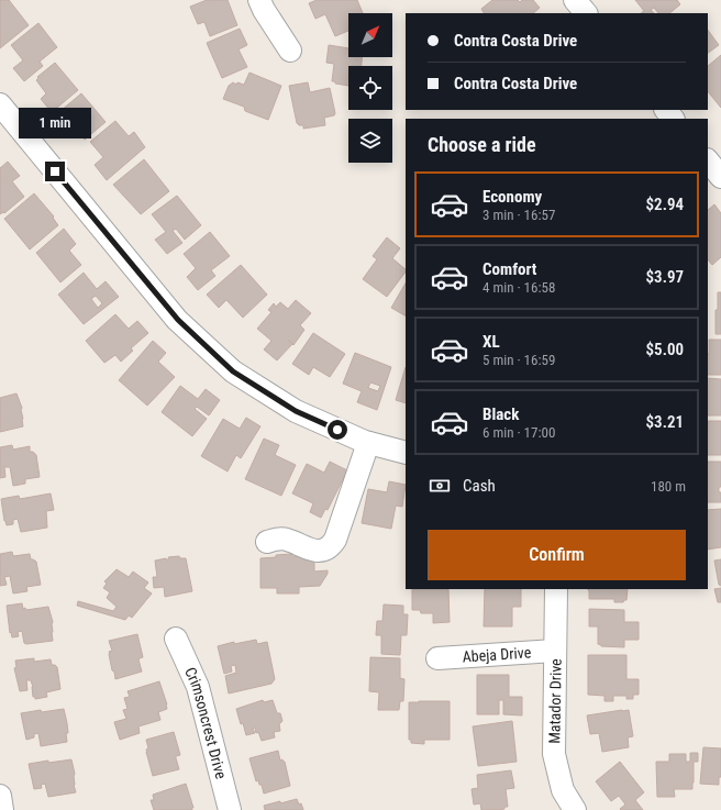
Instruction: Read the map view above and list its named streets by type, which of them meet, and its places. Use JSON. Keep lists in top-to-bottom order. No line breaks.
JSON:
{"streets":{"street":["Abeja Drive","Matador Drive","Crimsoncrest Drive"]},"crossings":[["Abeja Drive","Matador Drive"]],"north":"top right","page":{"banner":["Contra Costa Drive","Contra Costa Drive"],"bubble":"1 min","heading":"Choose a ride","list":[{"name":"Economy","note":"3 min · 16:57","value":"$2.94"},{"name":"Comfort","note":"4 min · 16:58","value":"$3.97"},{"name":"XL","note":"5 min · 16:59","value":"$5.00"},{"name":"Black","note":"6 min · 17:00","value":"$3.21"}],"pay":["Cash","180 m"],"buttons":"Confirm"}}
